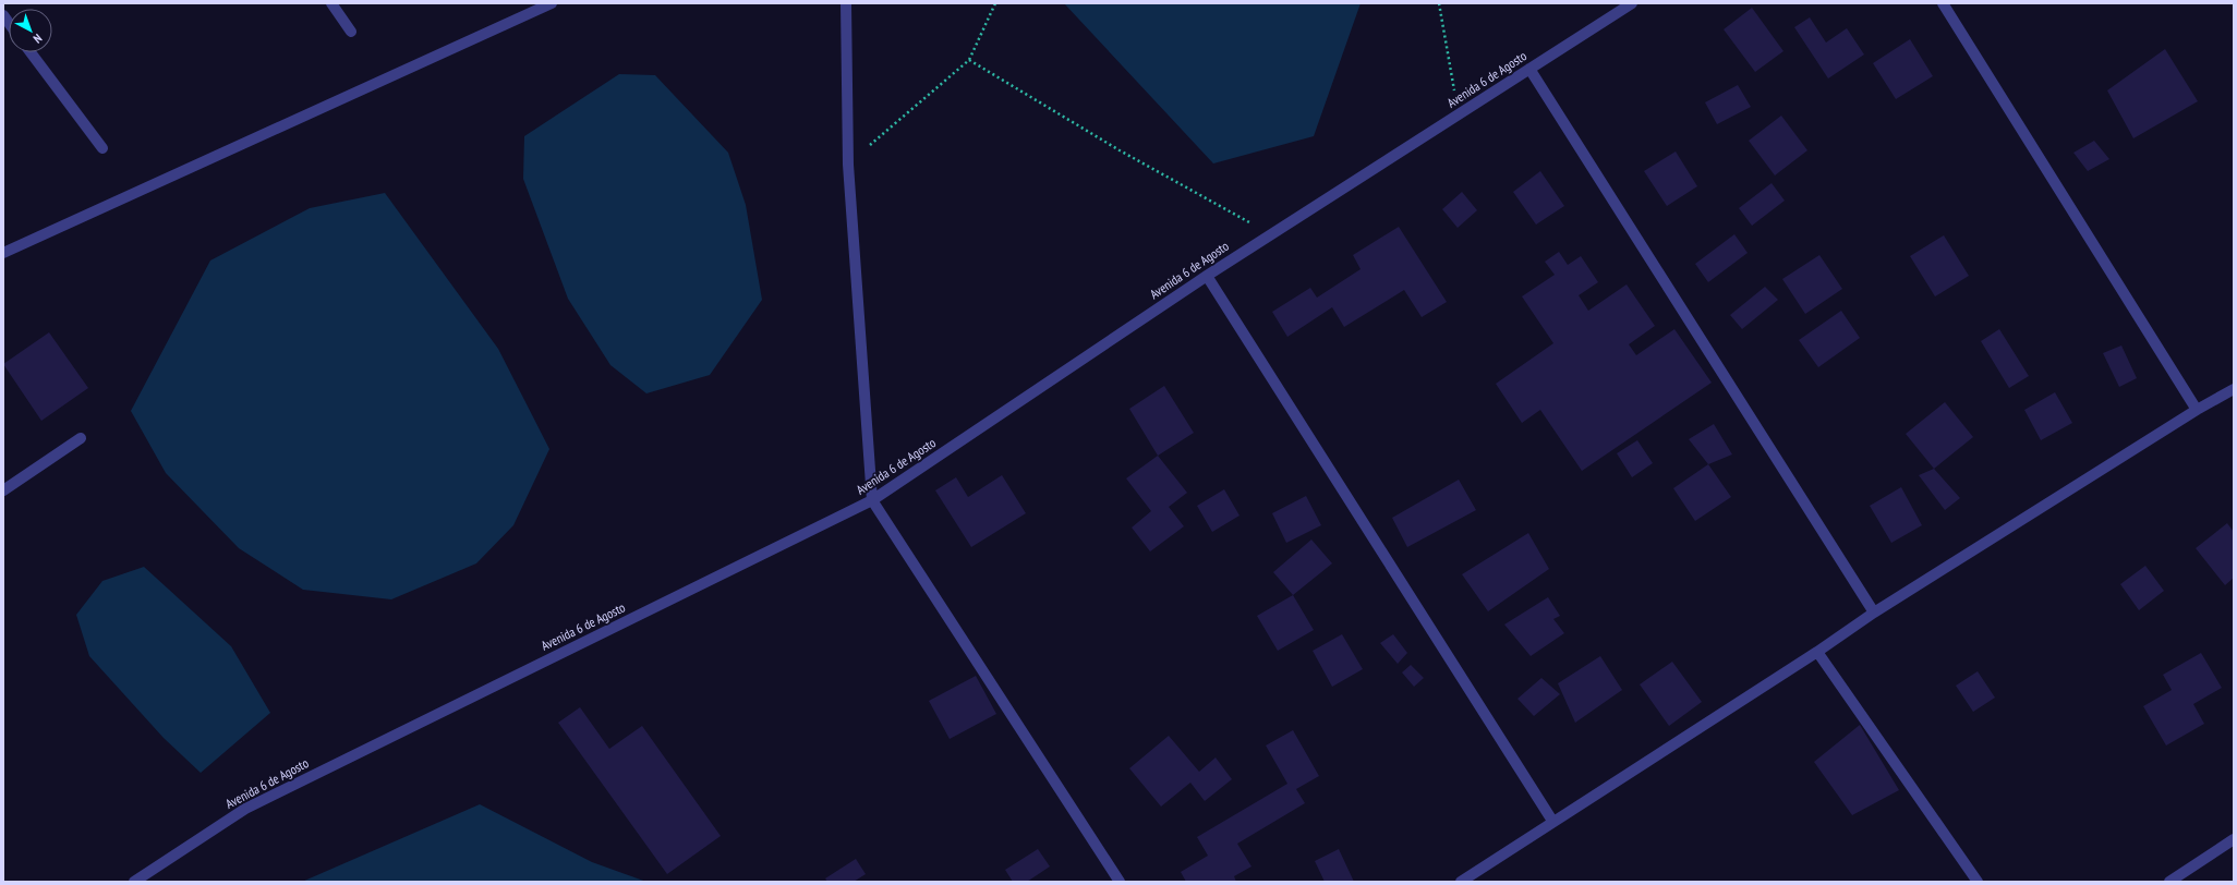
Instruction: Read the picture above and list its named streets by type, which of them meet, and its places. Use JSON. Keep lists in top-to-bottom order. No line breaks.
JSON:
{"streets":{"street":["Avenida 6 de Agosto"]},"north":"bottom right"}
